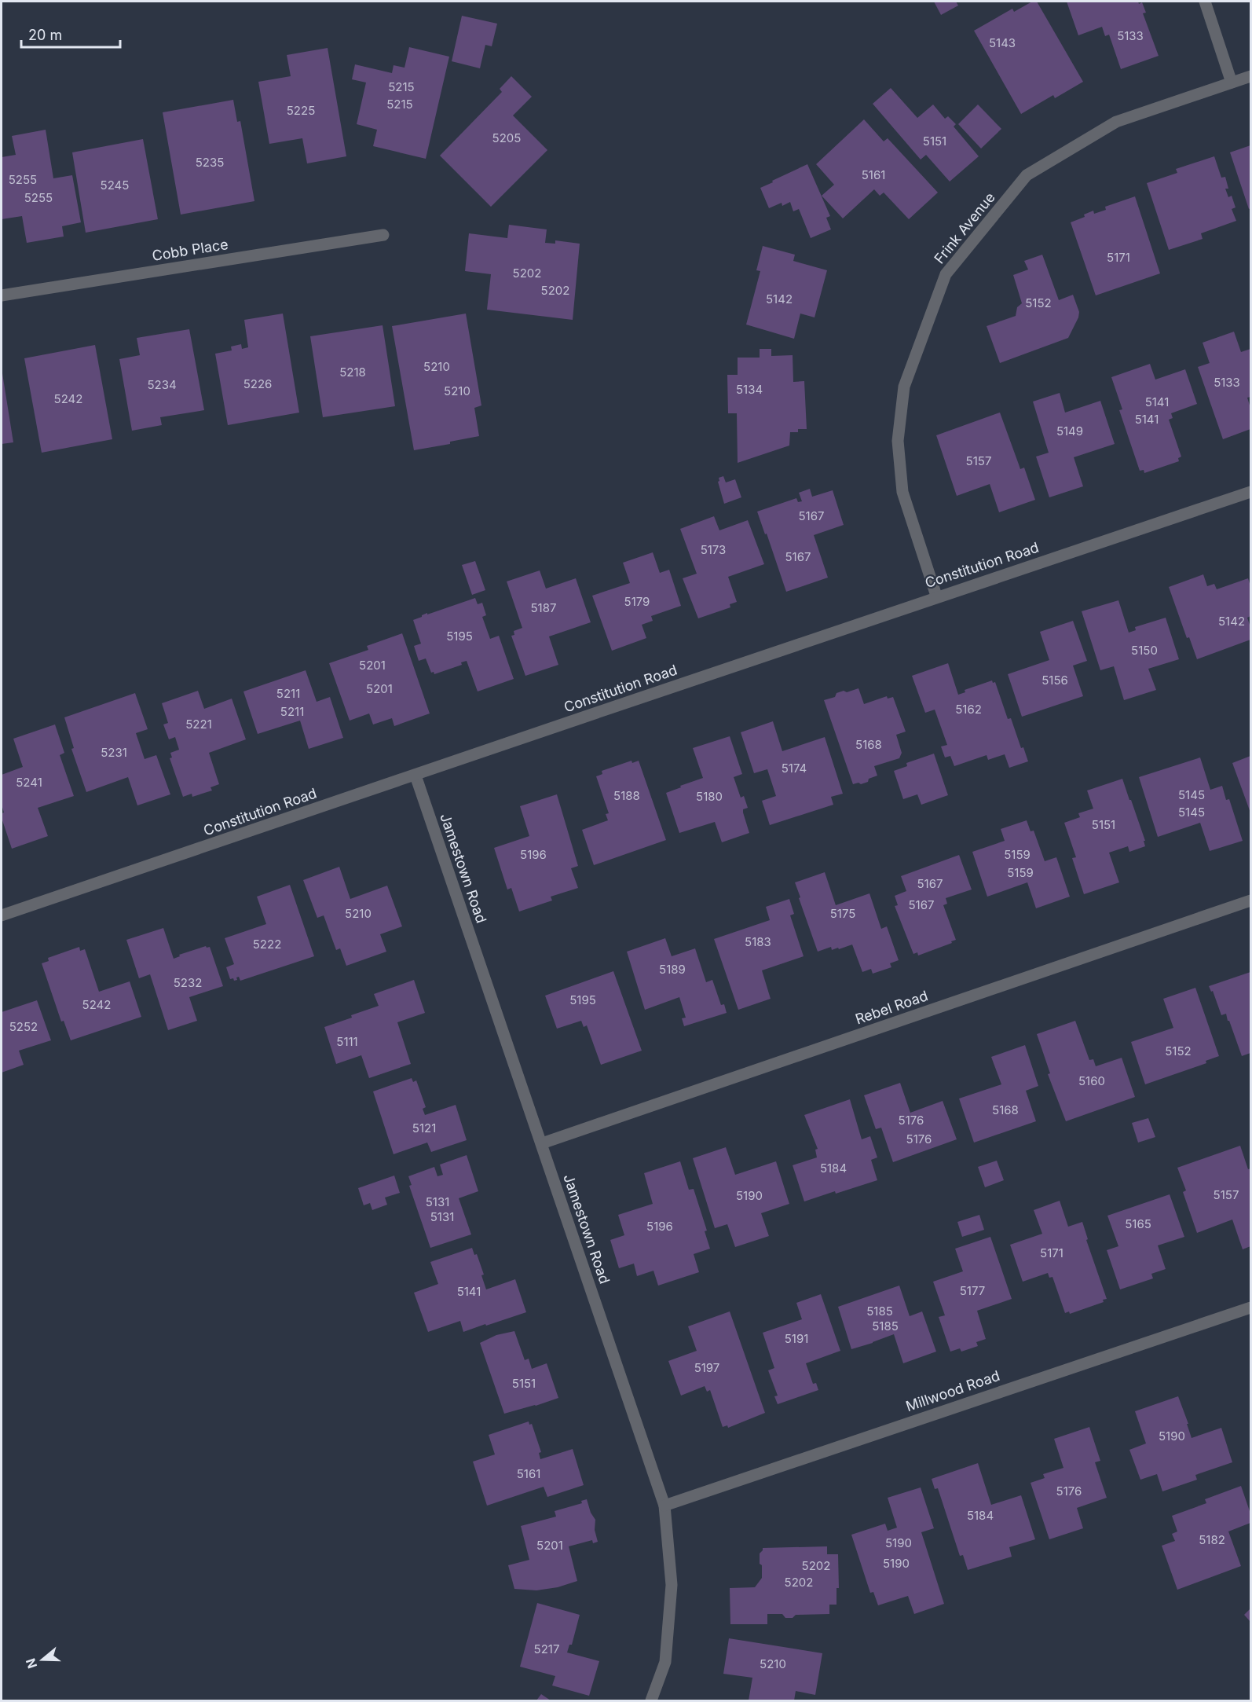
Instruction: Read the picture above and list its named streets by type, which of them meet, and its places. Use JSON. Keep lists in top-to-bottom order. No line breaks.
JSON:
{"streets":{"street":["Frink Avenue","Cobb Place","Constitution Road","Jamestown Road","Rebel Road","Millwood Road"]},"crossings":[["Frink Avenue","Constitution Road"],["Constitution Road","Jamestown Road"],["Jamestown Road","Rebel Road"],["Jamestown Road","Millwood Road"]],"house_numbers":["5133","5143","5215","5215","5225","5205","5151","5235","5161","5255","5245","5255","5171","5202","5202","5142","5152","5210","5218","5133","5226","5234","5134","5210","5242","5141","5141","5149","5157","5167","5173","5167","5179","5187","5142","5195","5150","5201","5156","5201","5211","5162","5211","5221","5168","5231","5174","5241","5145","5188","5180","5145","5151","5196","5159","5159","5167","5167","5210","5175","5183","5222","5189","5232","5195","5242","5252","5111","5152","5160","5168","5176","5121","5176","5184","5157","5190","5131","5131","5165","5196","5171","5177","5141","5185","5185","5191","5197","5151","5190","5161","5176","5184","5182","5190","5201","5190","5202","5202","5217","5210"],"scale_bar":"20 m","north":"left"}
